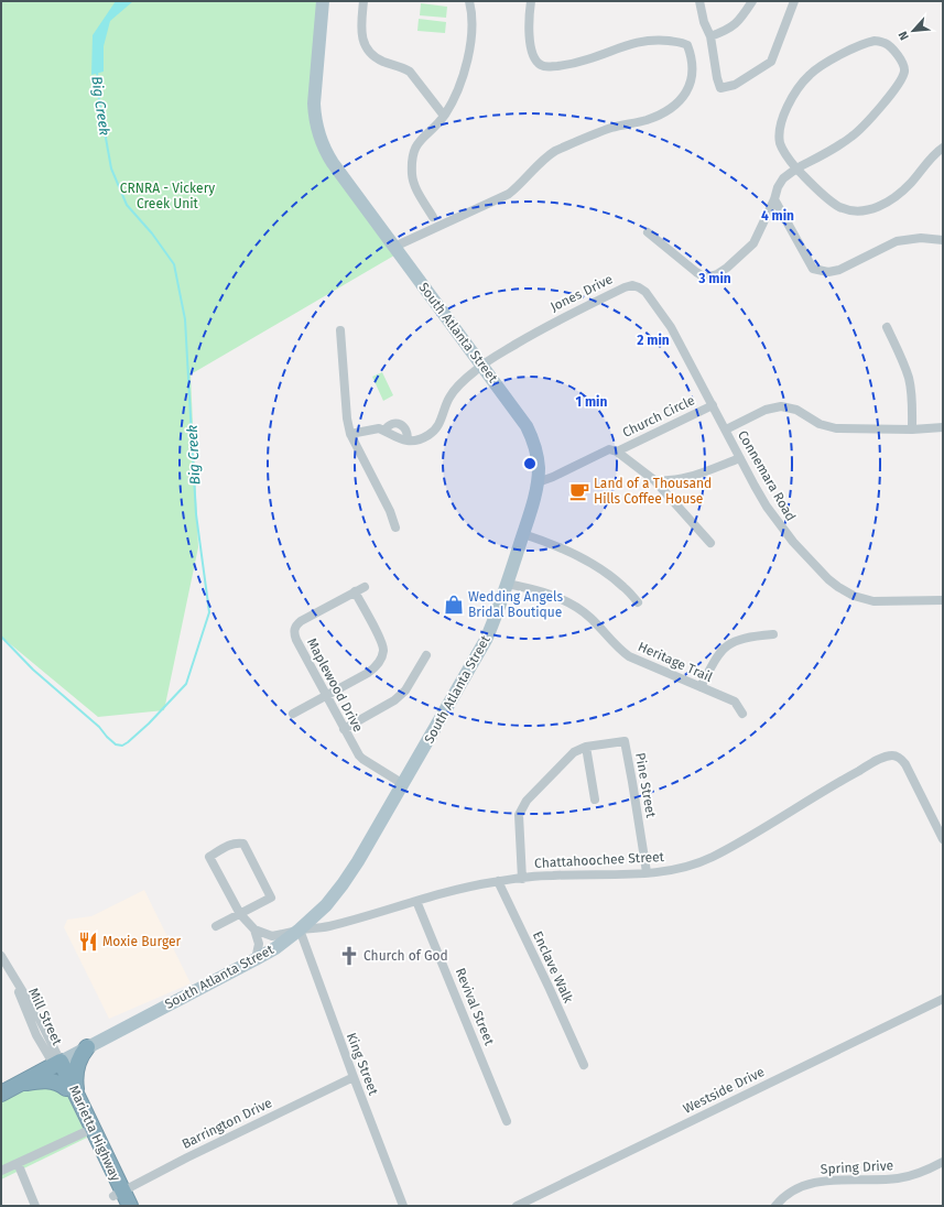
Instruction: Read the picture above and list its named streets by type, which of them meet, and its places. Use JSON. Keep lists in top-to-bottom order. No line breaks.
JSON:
{"streets":{"highway":["Marietta Highway"],"main road":["South Atlanta Street"],"street":["Jones Drive","Church Circle","Connemara Road","Heritage Trail","Maplewood Drive","Pine Street","Chattahoochee Street","Enclave Walk","Revival Street","Mill Street","King Street","Westside Drive","Barrington Drive","Spring Drive"]},"crossings":[["Jones Drive","South Atlanta Street"],["Jones Drive","Church Circle"],["Jones Drive","Connemara Road"],["South Atlanta Street","Heritage Trail"],["South Atlanta Street","Maplewood Drive"],["South Atlanta Street","Chattahoochee Street"],["South Atlanta Street","Mill Street"],["South Atlanta Street","King Street"],["South Atlanta Street","Marietta Highway"],["Church Circle","Connemara Road"],["Pine Street","Chattahoochee Street"],["Chattahoochee Street","Enclave Walk"],["Chattahoochee Street","Revival Street"],["Chattahoochee Street","King Street"],["Mill Street","Marietta Highway"],["King Street","Barrington Drive"],["Barrington Drive","Marietta Highway"]],"water":["Big Creek"],"parks":["CRNRA - Vickery Creek Unit"],"places":{"cafe":["Land of a Thousand Hills Coffee House"],"shop":["Wedding Angels Bridal Boutique"],"restaurant":["Moxie Burger"],"church":["Church of God"]},"north":"bottom left","rings":["4 min","3 min","2 min","1 min"]}
